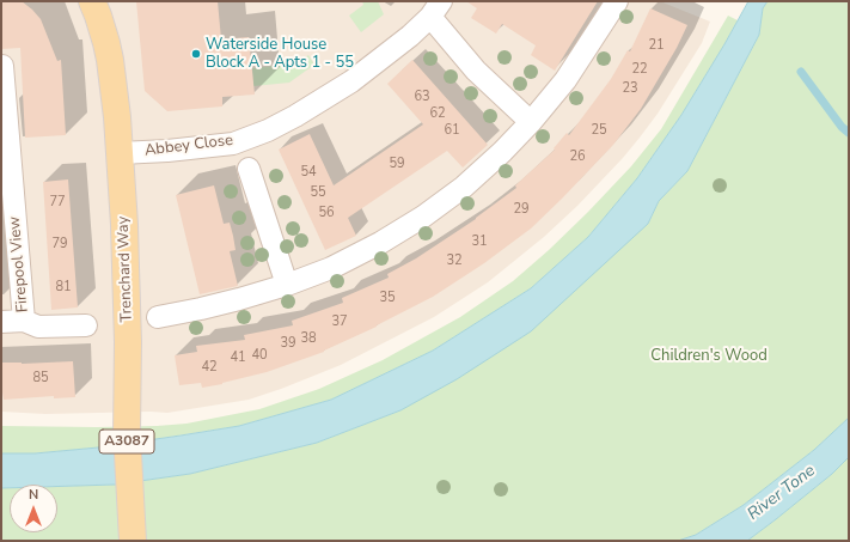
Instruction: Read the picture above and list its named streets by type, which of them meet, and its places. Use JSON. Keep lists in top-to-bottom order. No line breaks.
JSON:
{"streets":{"main road":["Trenchard Way","A3087"],"street":["Abbey Close","Firepool View"]},"crossings":[["Abbey Close","Trenchard Way"]],"water":["River Tone"],"parks":["Children's Wood"],"places":["Waterside House Block A - Apts 1 - 55"],"house_numbers":["21","22","23","63","62","61","25","26","59","54","55","77","29","56","31","79","32","81","35","37","38","39","40","41","42","85"],"north":"top"}
